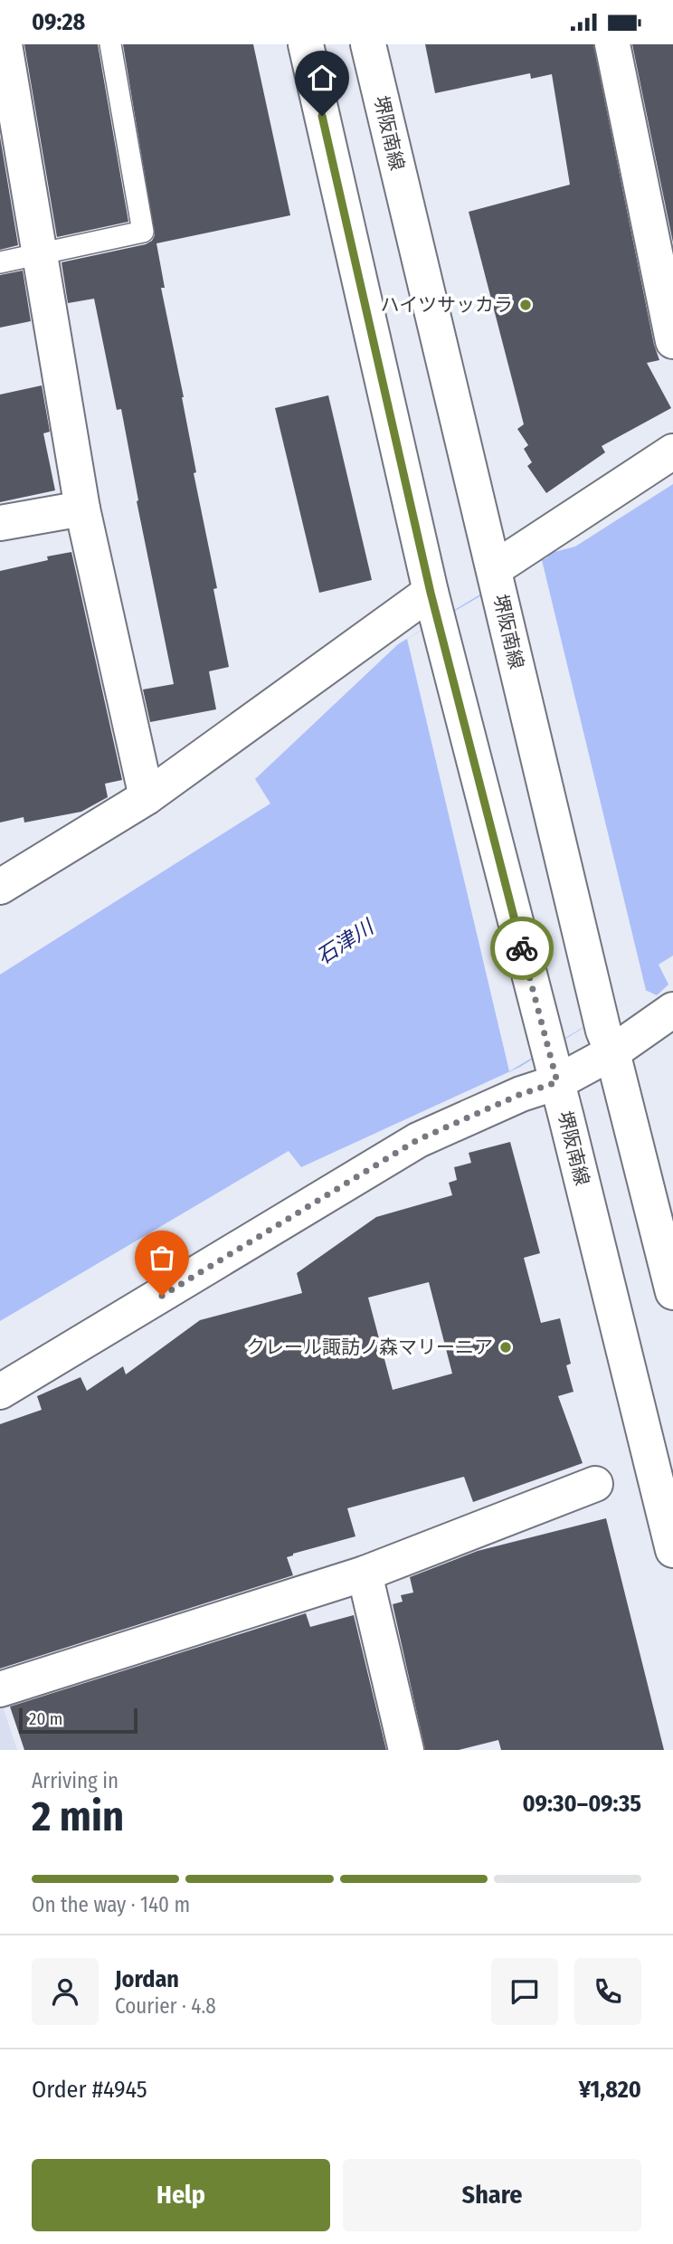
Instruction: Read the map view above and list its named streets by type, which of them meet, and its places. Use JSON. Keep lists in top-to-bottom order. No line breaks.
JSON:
{"streets":{"street":["堺阪南線"]},"water":["石津川"],"places":["ハイツサッカラ","クレール諏訪ノ森マリーニア"],"scale_bar":"20 m","page":{"status":"09:28","scale":"20 m","heading":["2 min","Arriving in","09:30–09:35"],"panel":["Jordan","Courier · 4.8","Order #4945","¥1,820"],"bar":"On the way · 140 m","buttons":["Help","Share"]}}
